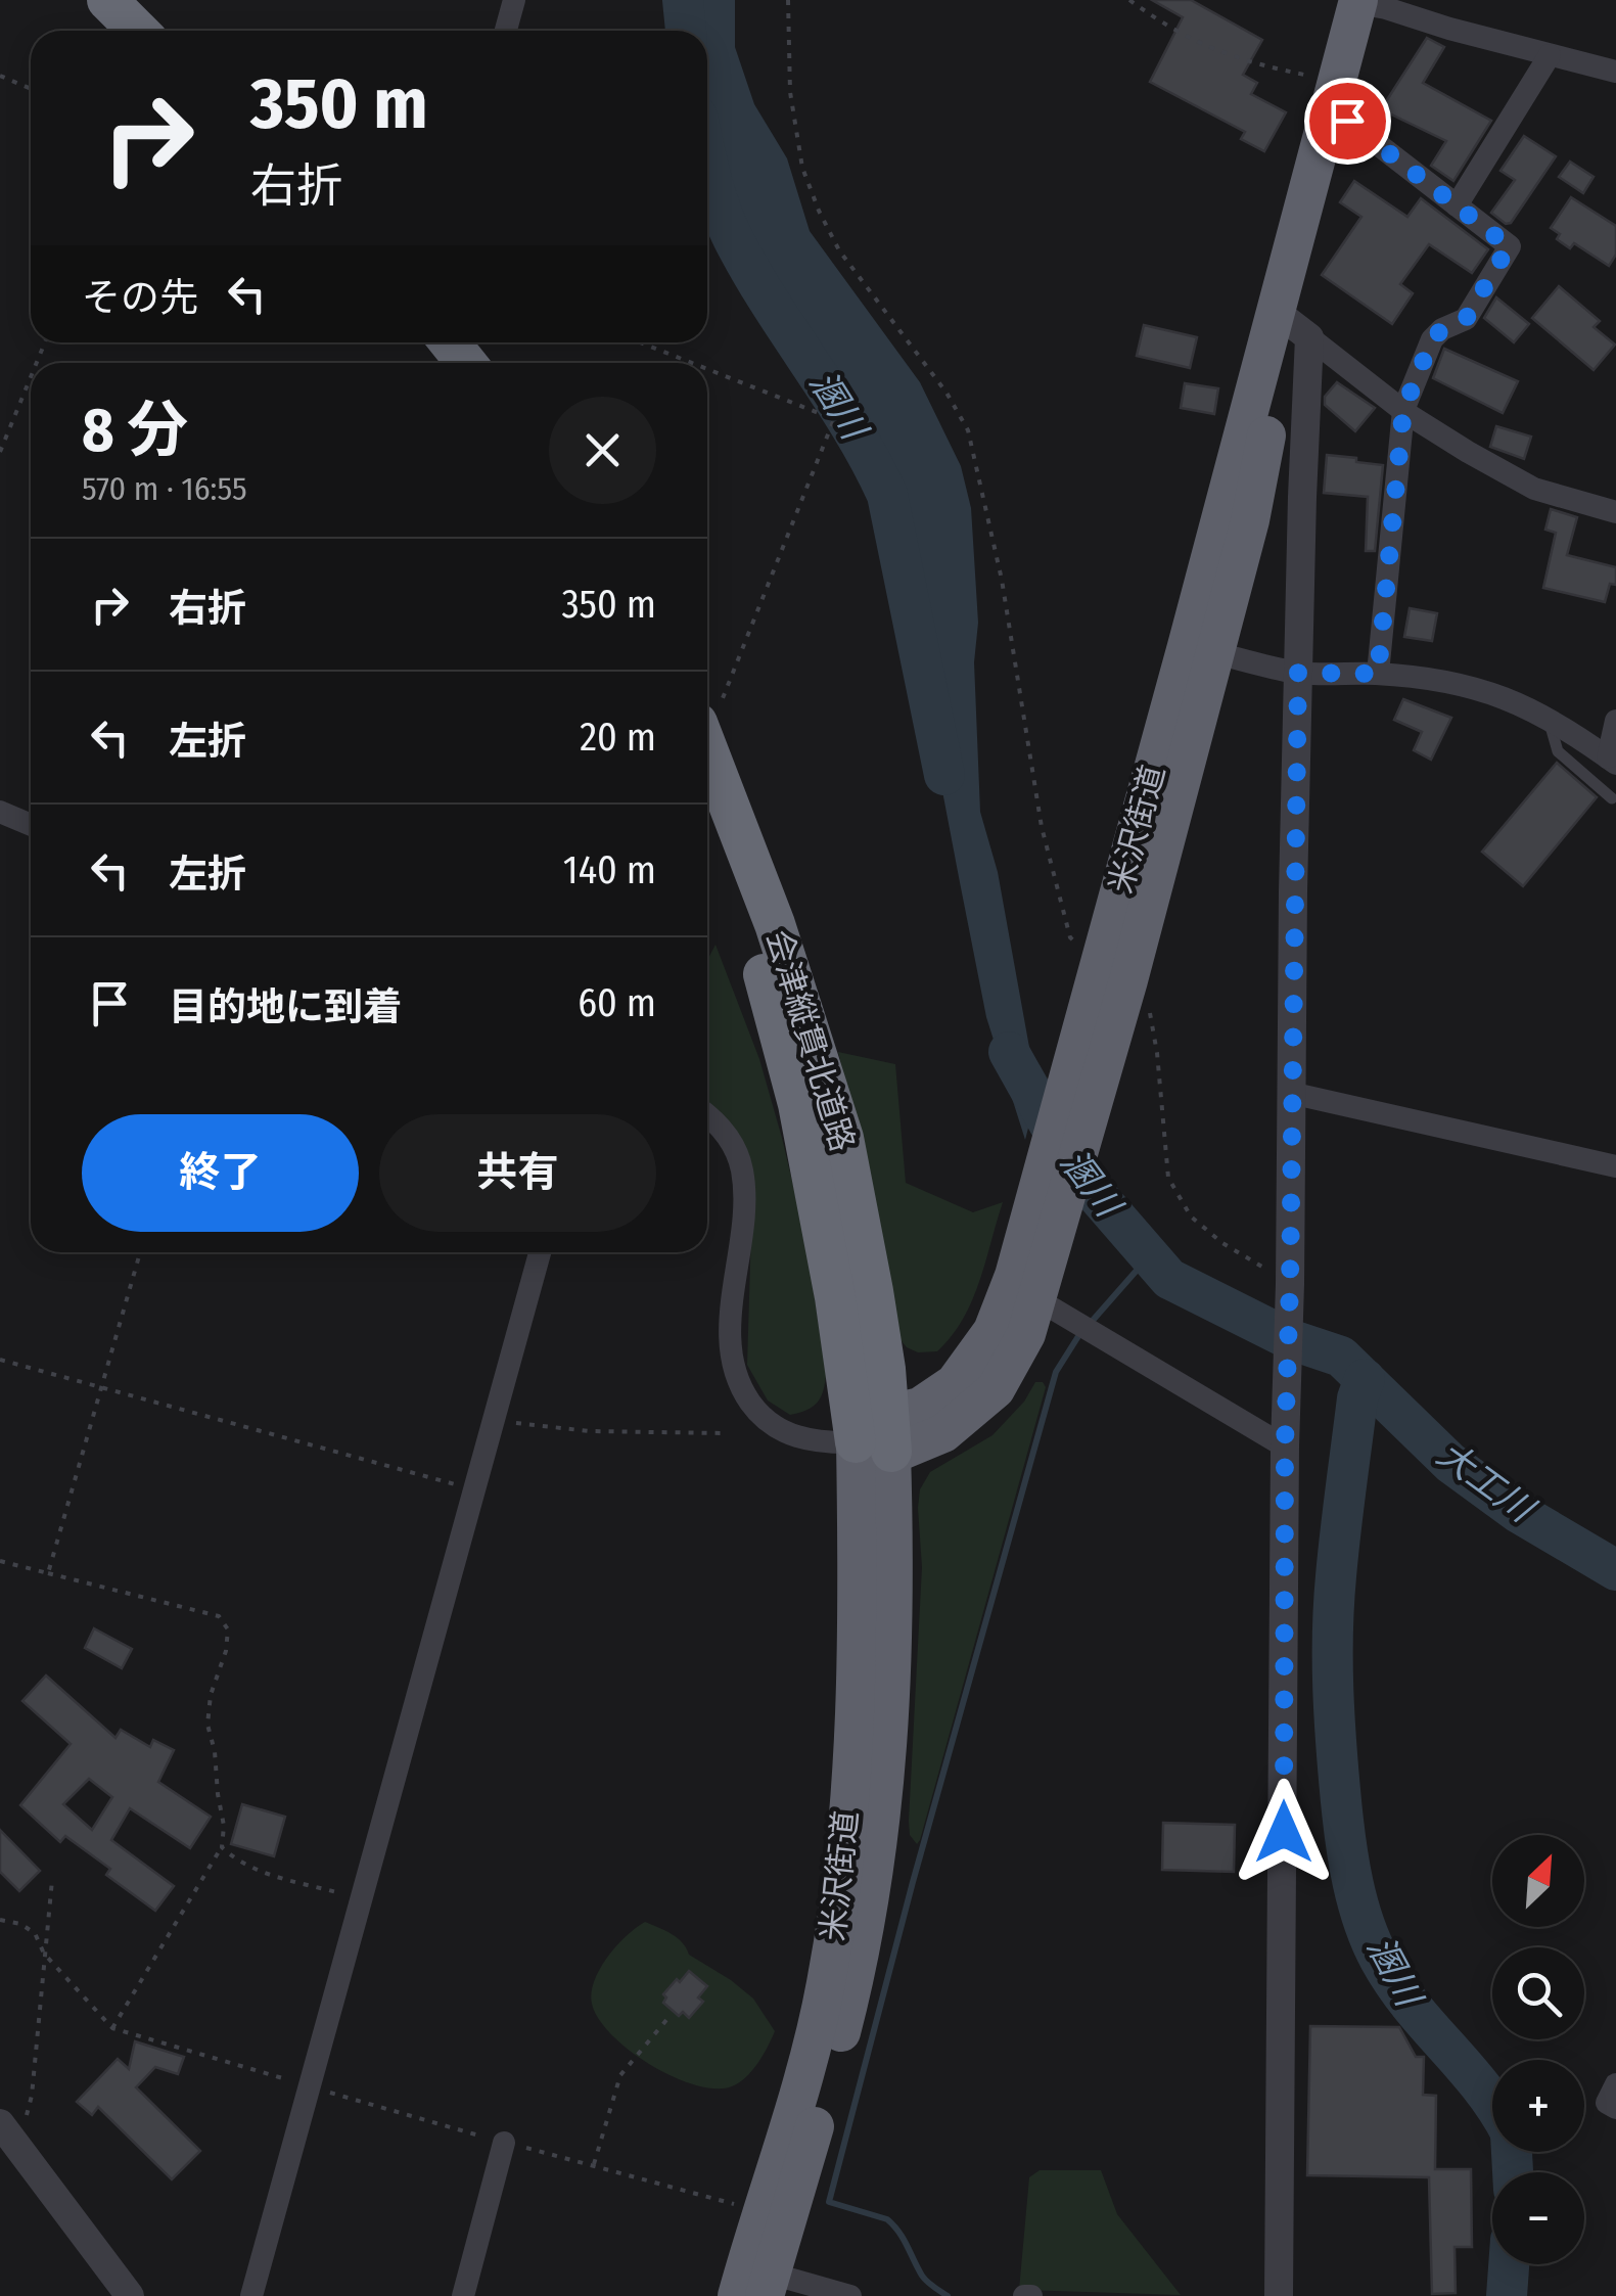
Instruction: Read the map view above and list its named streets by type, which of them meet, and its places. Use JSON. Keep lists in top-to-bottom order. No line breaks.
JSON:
{"streets":{"highway":["米沢街道","会津縦貫北道路"]},"water":["溷川","大工川"],"north":"top right","page":{"turn":["350 m","右折"],"then":"その先","heading":["8 分","570 m · 16:55"],"list":[{"name":"右折","value":"350 m"},{"name":"左折","value":"20 m"},{"name":"左折","value":"140 m"},{"name":"目的地に到着","value":"60 m"}],"buttons":["終了","共有"],"map_buttons":["+","−"]}}
